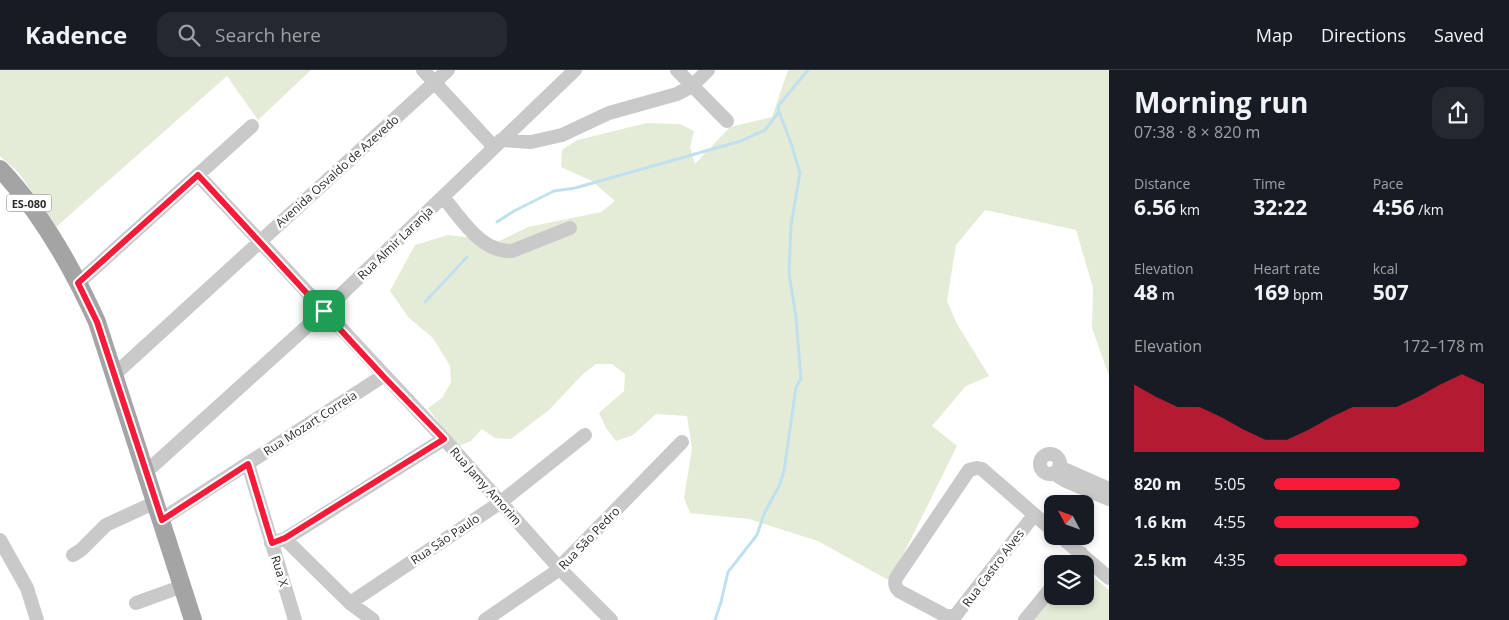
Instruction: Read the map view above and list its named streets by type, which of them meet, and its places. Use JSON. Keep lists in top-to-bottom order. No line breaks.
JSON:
{"streets":{"main road":["ES-080"],"street":["Avenida Osvaldo de Azevedo","Rua Almir Laranja","Rua Mozart Correia","Rua Jamy Amorim","Rua São Pedro","Rua São Paulo","Rua Castro Alves","Rua X"]},"crossings":[["Avenida Osvaldo de Azevedo","ES-080"],["Avenida Osvaldo de Azevedo","Rua Jamy Amorim"],["ES-080","Rua Almir Laranja"],["ES-080","Rua Mozart Correia"],["Rua Almir Laranja","Rua Jamy Amorim"],["Rua Mozart Correia","Rua Jamy Amorim"],["Rua Mozart Correia","Rua X"],["Rua Jamy Amorim","Rua São Pedro"],["Rua Jamy Amorim","Rua São Paulo"]],"north":"top left","page":{"header":"Kadence","search":"Search here","nav":["Map","Directions","Saved"],"heading":["Morning run","07:38 · 8 × 820 m"],"stats":[["Distance","6.56 km"],["Time","32:22"],["Pace","4:56 /km"],["Elevation","48 m"],["Heart rate","169 bpm"],["kcal","507"]],"chart":["Elevation","172–178 m"],"list":[{"name":"820 m","note":"5:05"},{"name":"1.6 km","note":"4:55"},{"name":"2.5 km","note":"4:35"}]}}
